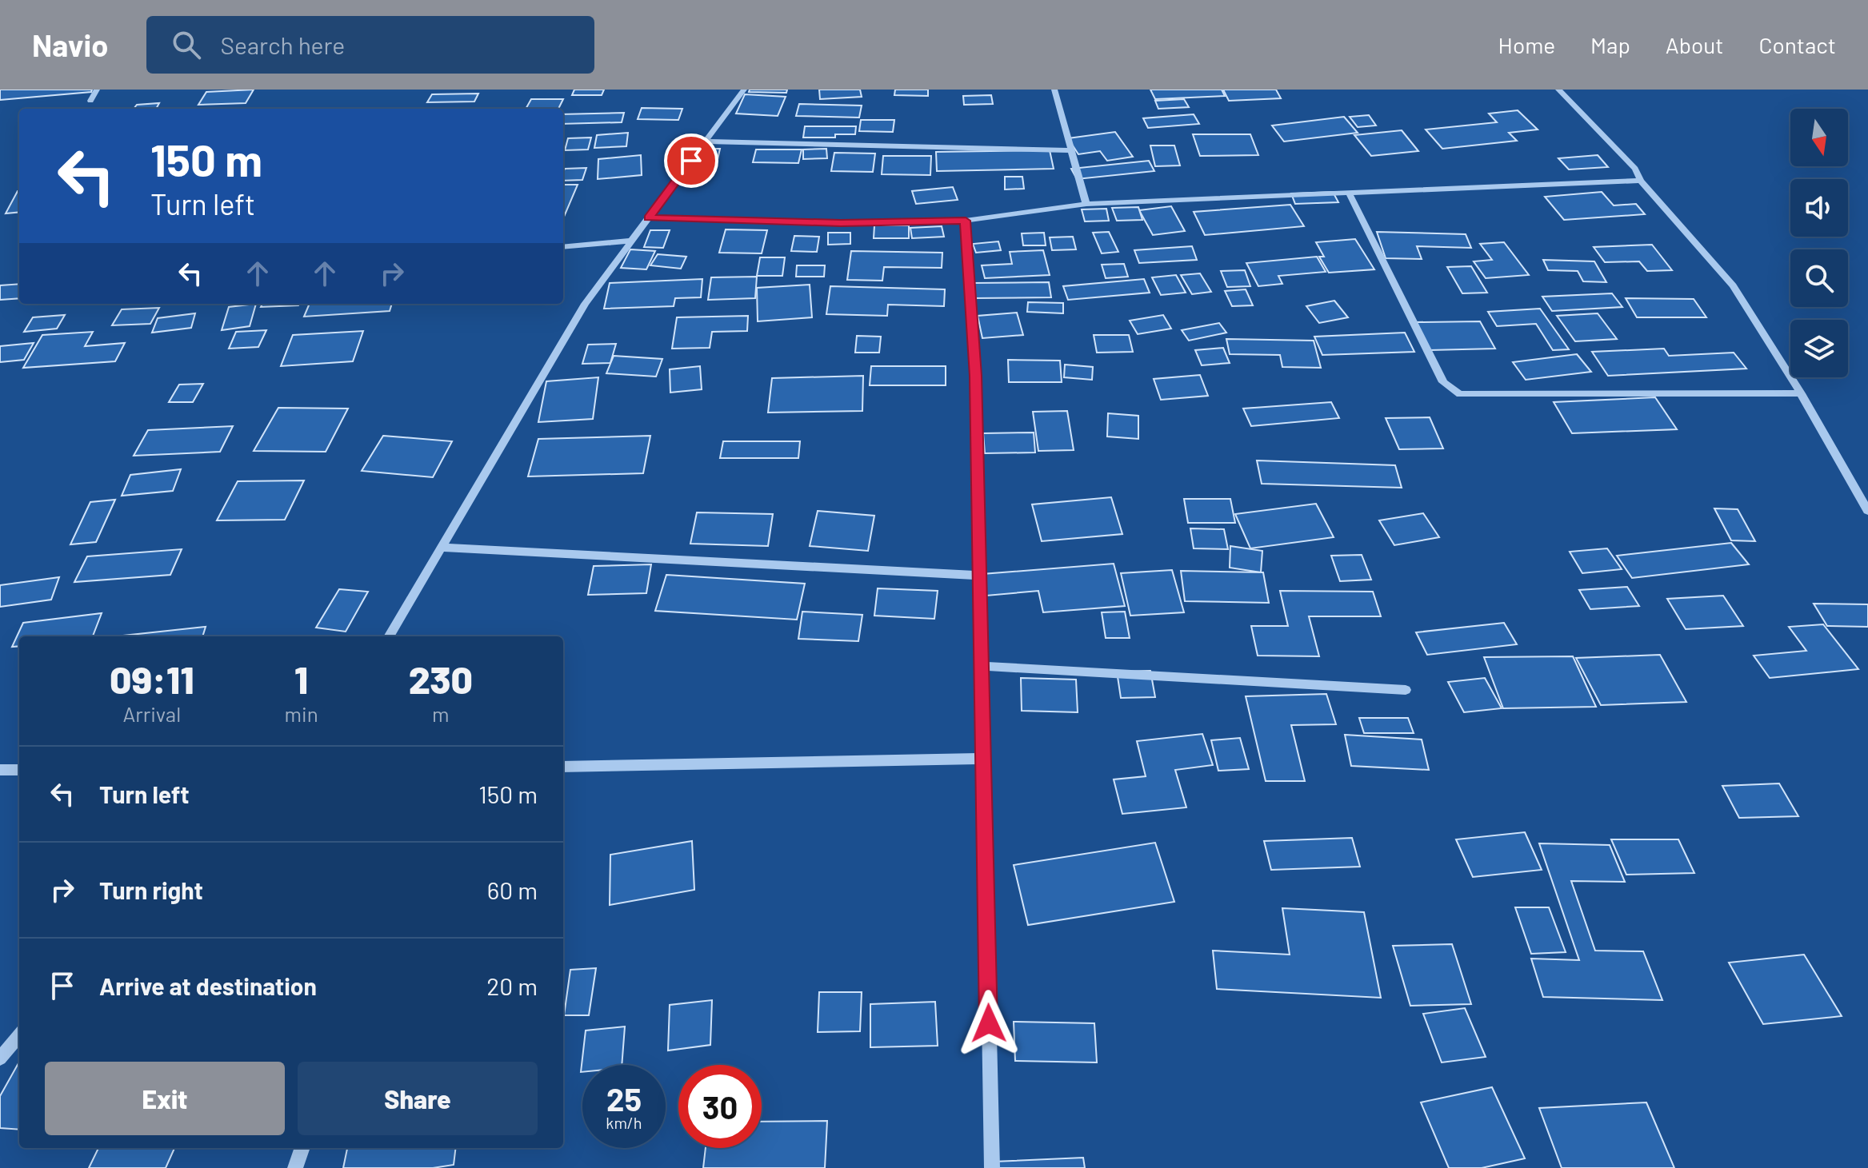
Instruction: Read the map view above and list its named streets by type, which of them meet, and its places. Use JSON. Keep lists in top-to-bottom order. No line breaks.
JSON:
{"north":"bottom","page":{"header":"Navio","search":"Search here","nav":["Home","Map","About","Contact"],"turn":["150 m","Turn left"],"eta":["09:11","Arrival","1","min","230","m"],"list":[{"name":"Turn left","value":"150 m"},{"name":"Turn right","value":"60 m"},{"name":"Arrive at destination","value":"20 m"}],"buttons":["Exit","Share"],"speed":"25 km/h","limit":"30"}}
